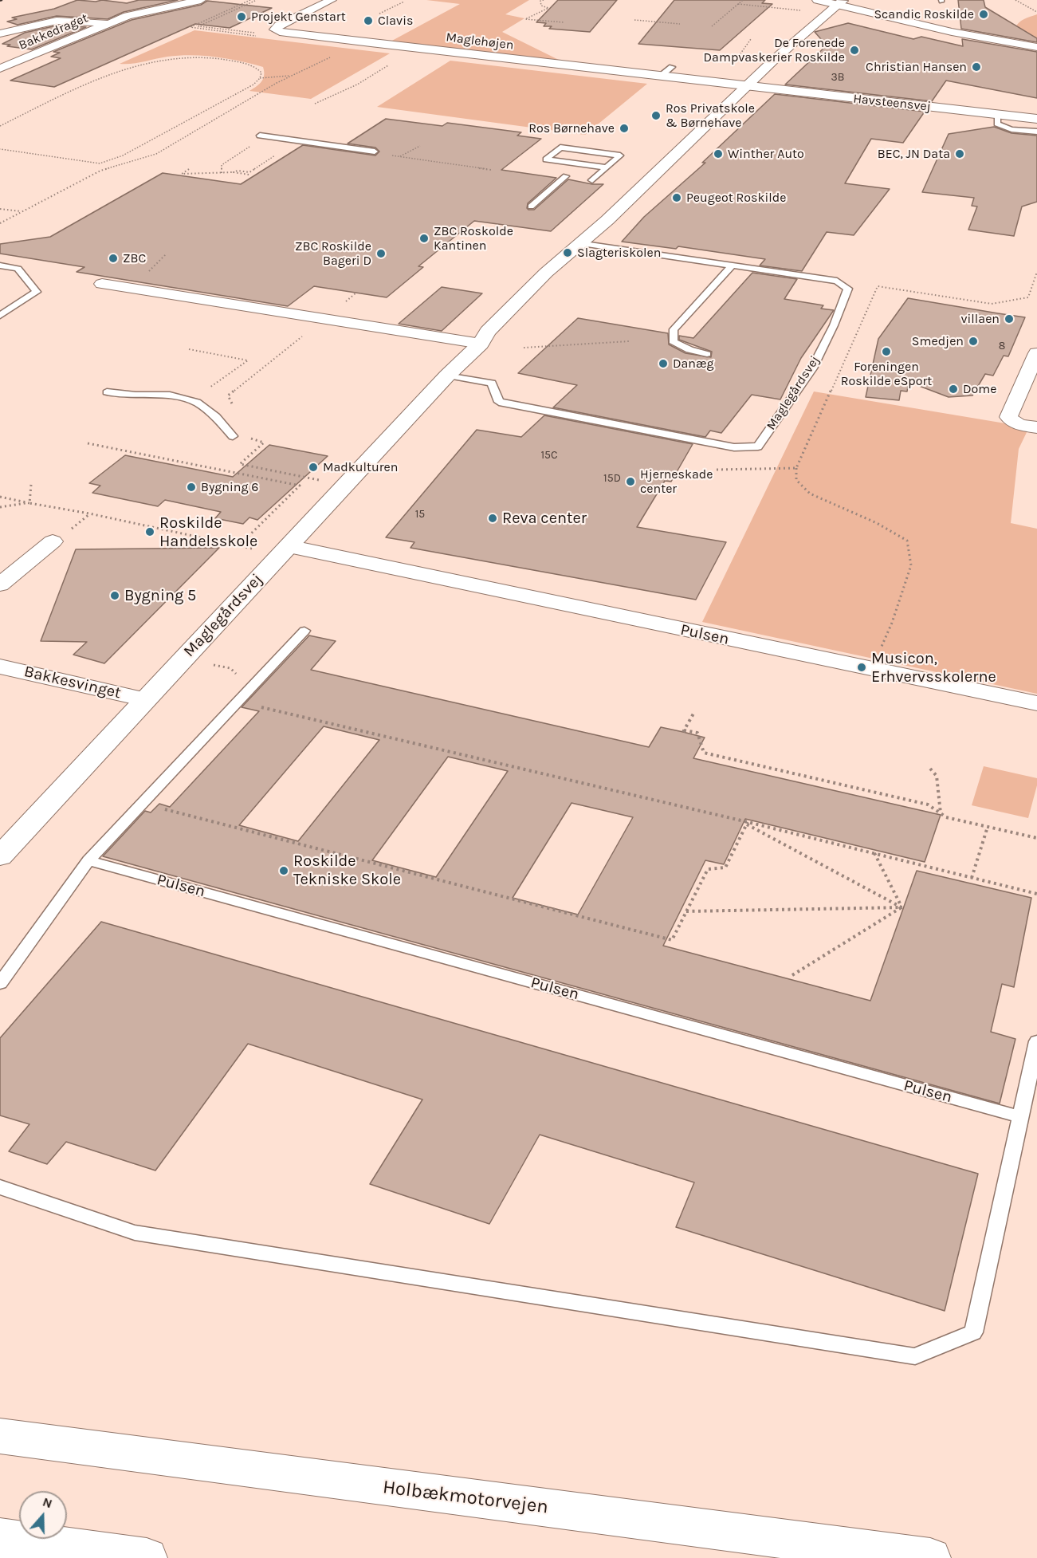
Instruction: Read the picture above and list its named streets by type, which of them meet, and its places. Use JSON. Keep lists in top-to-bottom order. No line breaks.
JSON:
{"streets":{"main road":["Maglegårdsvej","Holbækmotorvejen"],"street":["Bakkedraget","Maglehøjen","Havsteensvej","Pulsen","Bakkesvinget"]},"crossings":[["Maglehøjen","Havsteensvej"],["Maglehøjen","Maglegårdsvej"],["Havsteensvej","Maglegårdsvej"],["Maglegårdsvej","Pulsen"],["Maglegårdsvej","Bakkesvinget"]],"places":["Scandic Roskilde","Projekt Genstart","Clavis","De Forenede Dampvaskerier Roskilde","Christian Hansen","Ros Privatskole & Børnehave","Ros Børnehave","Winther Auto","BEC, JN Data","Peugeot Roskilde","ZBC Roskolde Kantinen","Slagteriskolen","ZBC Roskilde Bageri D","ZBC","villaen","Smedjen","Foreningen Roskilde eSport","Danæg","Dome","Madkulturen","Hjerneskade center","Bygning 6","Reva center","Roskilde Handelsskole","Bygning 5","Musicon, Erhvervsskolerne","Roskilde Tekniske Skole"],"house_numbers":["3B","8","15C","15D","15"],"north":"top"}
